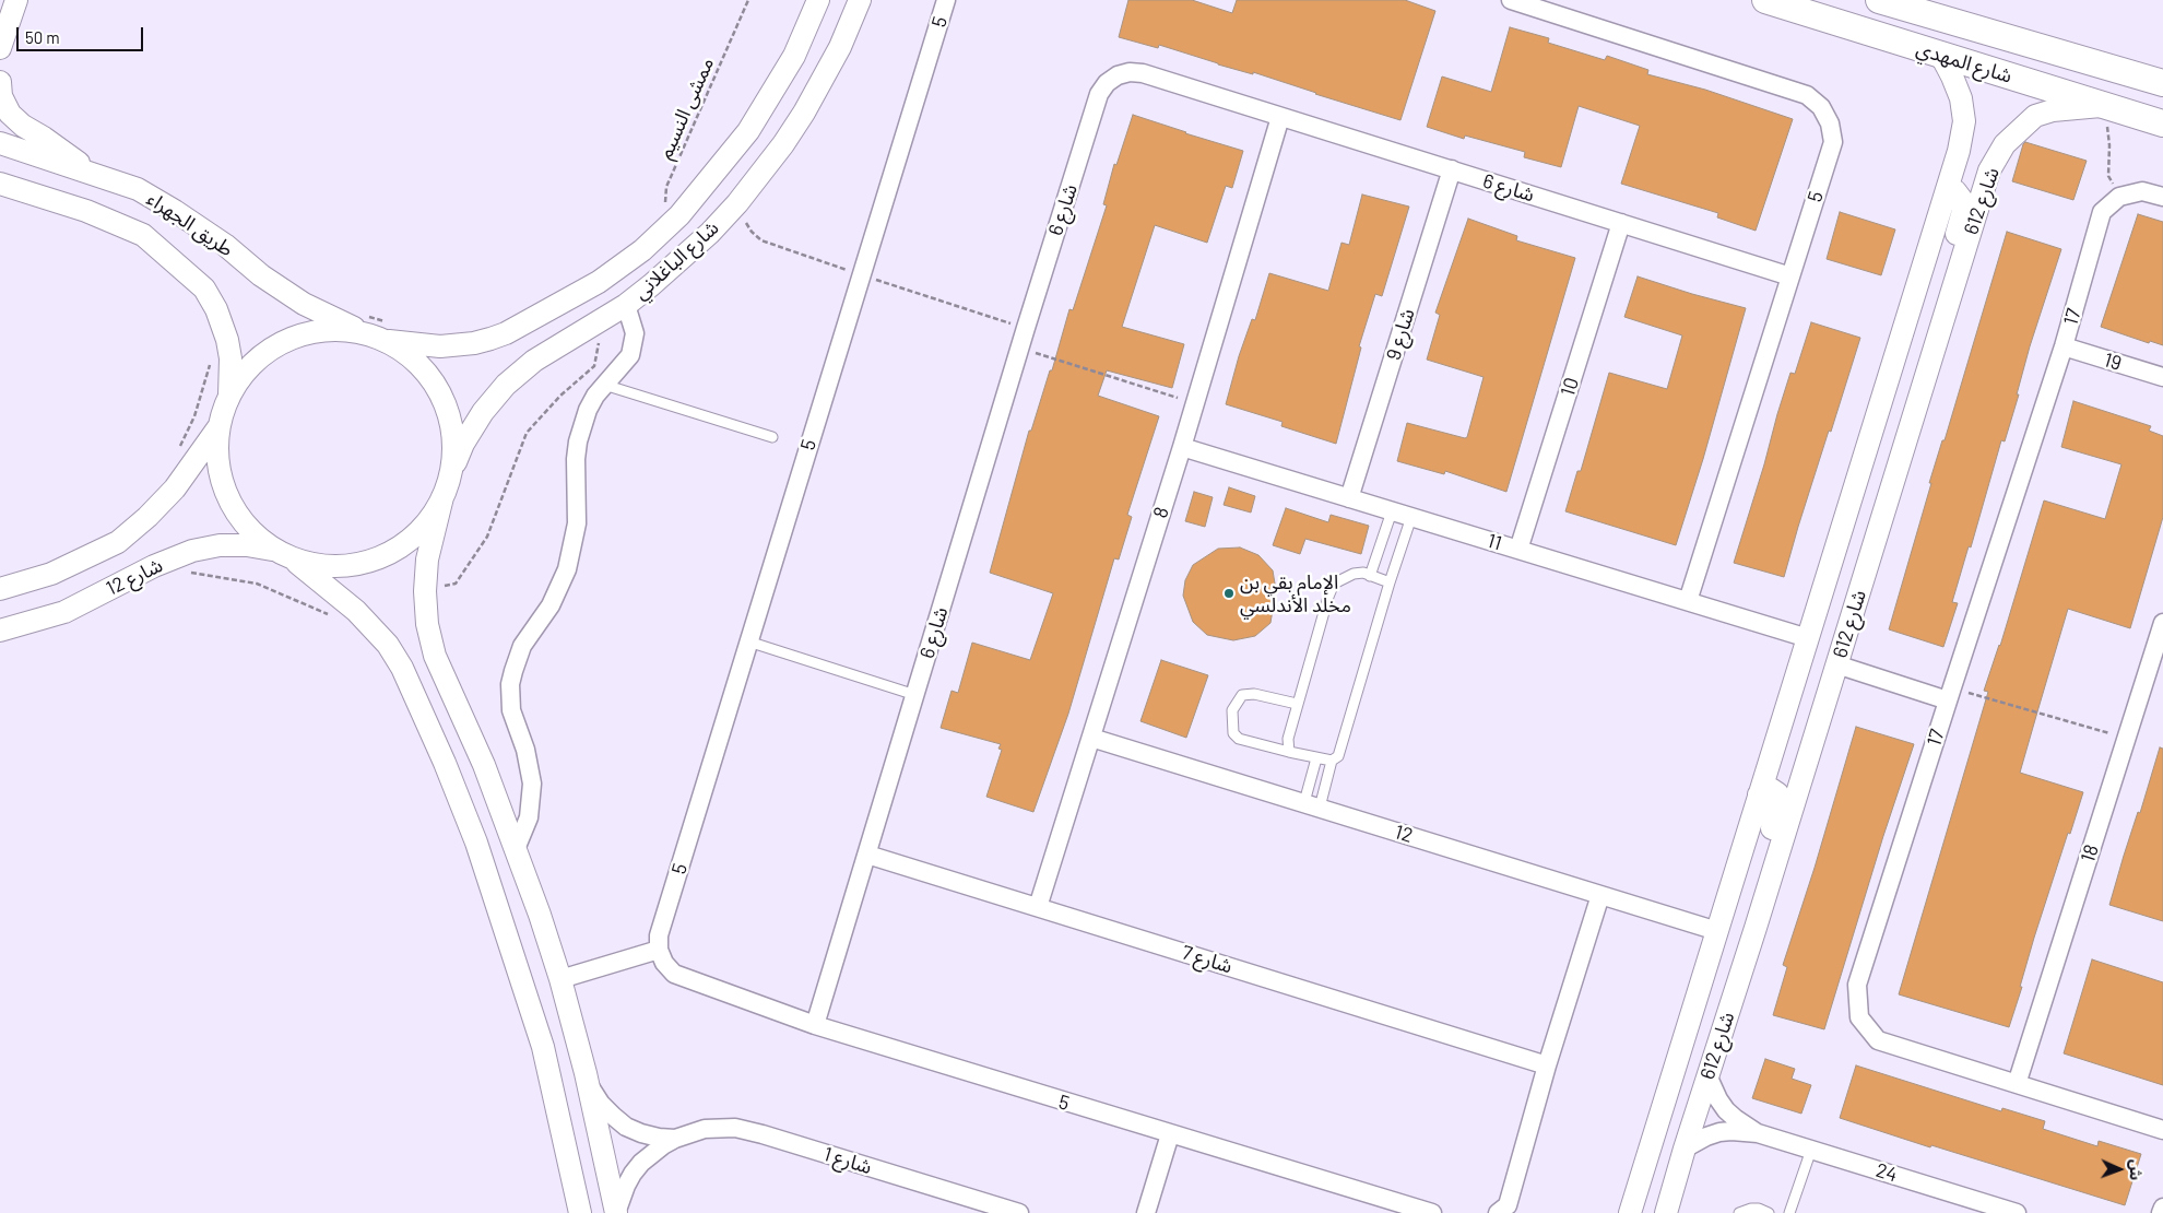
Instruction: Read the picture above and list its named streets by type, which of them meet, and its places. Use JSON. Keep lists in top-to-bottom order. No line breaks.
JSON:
{"streets":{"main road":["شارع المهدي"],"street":["5","شارع 6","شارع 612","طريق الجهراء","شارع الباغلاني","17","شارع 9","19","10","8","11","شارع 12","12","18","شارع 7","شارع 1","24"],"path":["ممشى النسيم"]},"crossings":[["5","شارع 6"],["5","11"],["شارع المهدي","شارع 612"],["ممشى النسيم","شارع الباغلاني"],["شارع 6","شارع 9"],["شارع 6","10"],["شارع 6","8"],["شارع 6","شارع 7"],["شارع 612","11"],["شارع 612","12"],["شارع 612","24"],["طريق الجهراء","شارع الباغلاني"],["17","19"],["17","18"],["شارع 9","11"],["10","11"],["8","11"],["8","12"],["8","شارع 7"]],"places":["الإمام بقي بن مخلد الأندلسي"],"scale_bar":"50 m","north":"right"}
